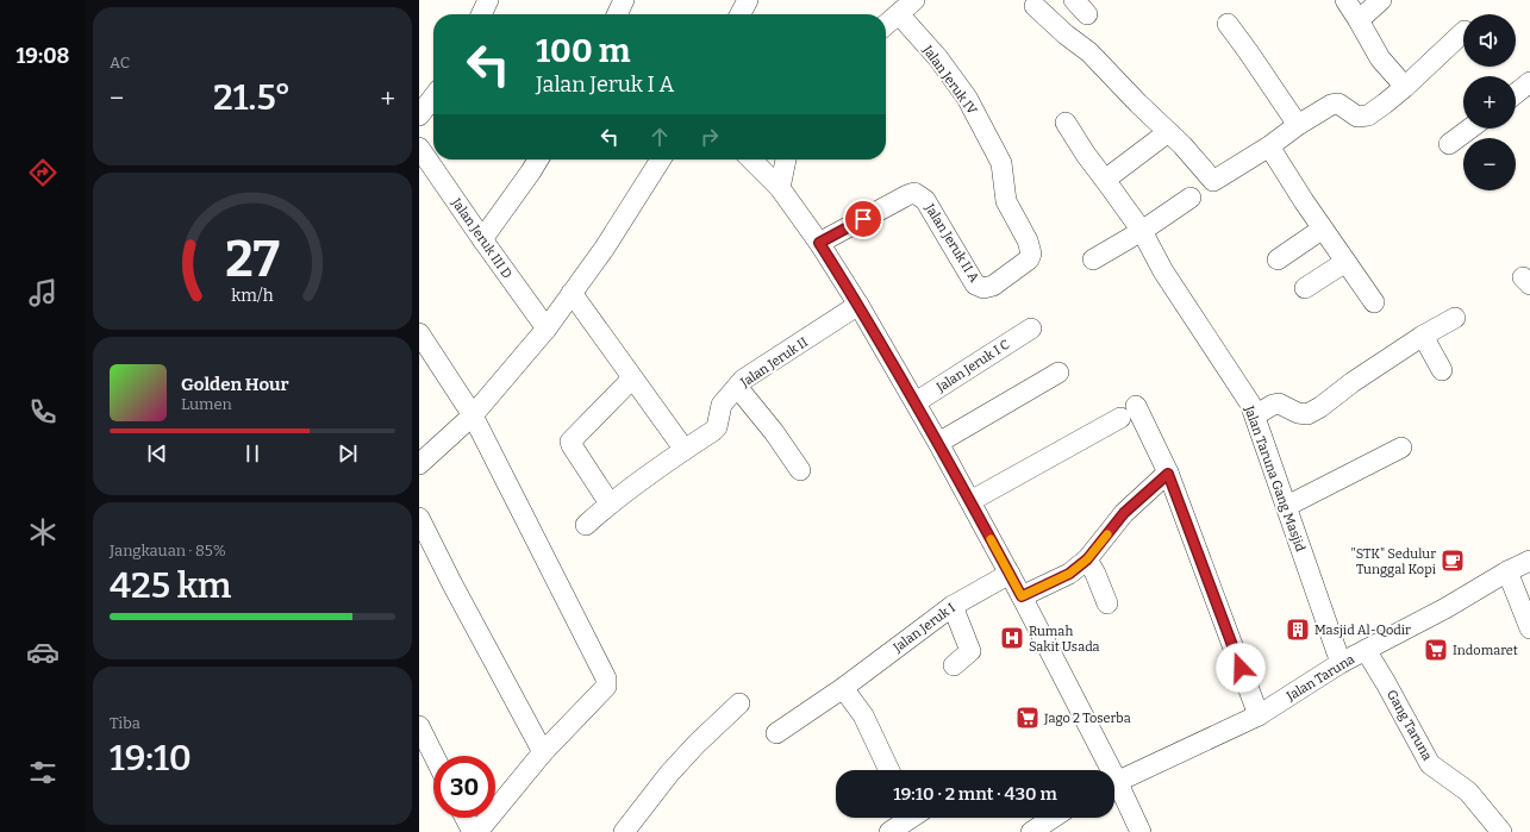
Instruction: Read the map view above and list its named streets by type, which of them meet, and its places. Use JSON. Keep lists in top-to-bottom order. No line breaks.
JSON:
{"streets":{"street":["Jalan Jeruk IV","Jalan Jeruk III D","Jalan Jeruk II A","Jalan Jeruk II","Jalan Jeruk I C","Jalan Taruna Gang Masjid","Jalan Jeruk I","Jalan Taruna","Gang Taruna"]},"crossings":[["Jalan Jeruk IV","Jalan Jeruk II A"],["Jalan Taruna Gang Masjid","Jalan Taruna"],["Jalan Taruna","Gang Taruna"]],"places":{"cafe":["\"STK\" Sedulur Tunggal Kopi"],"building":["Masjid Al-Qodir"],"hospital":["Rumah Sakit Usada"],"supermarket":["Indomaret","Jago 2 Toserba"]},"page":{"tabs":"19:08","tile":["AC",["Jangkauan · 85%","425 km"],["Tiba","19:10"]],"map_buttons":["+","−"],"turn":["100 m","Jalan Jeruk I A"],"heat":["−","21.5°","+"],"song":["Golden Hour","Lumen"],"limit":"30","trip":"19:10 · 2 mnt · 430 m","gauge":["27","km/h"]}}
